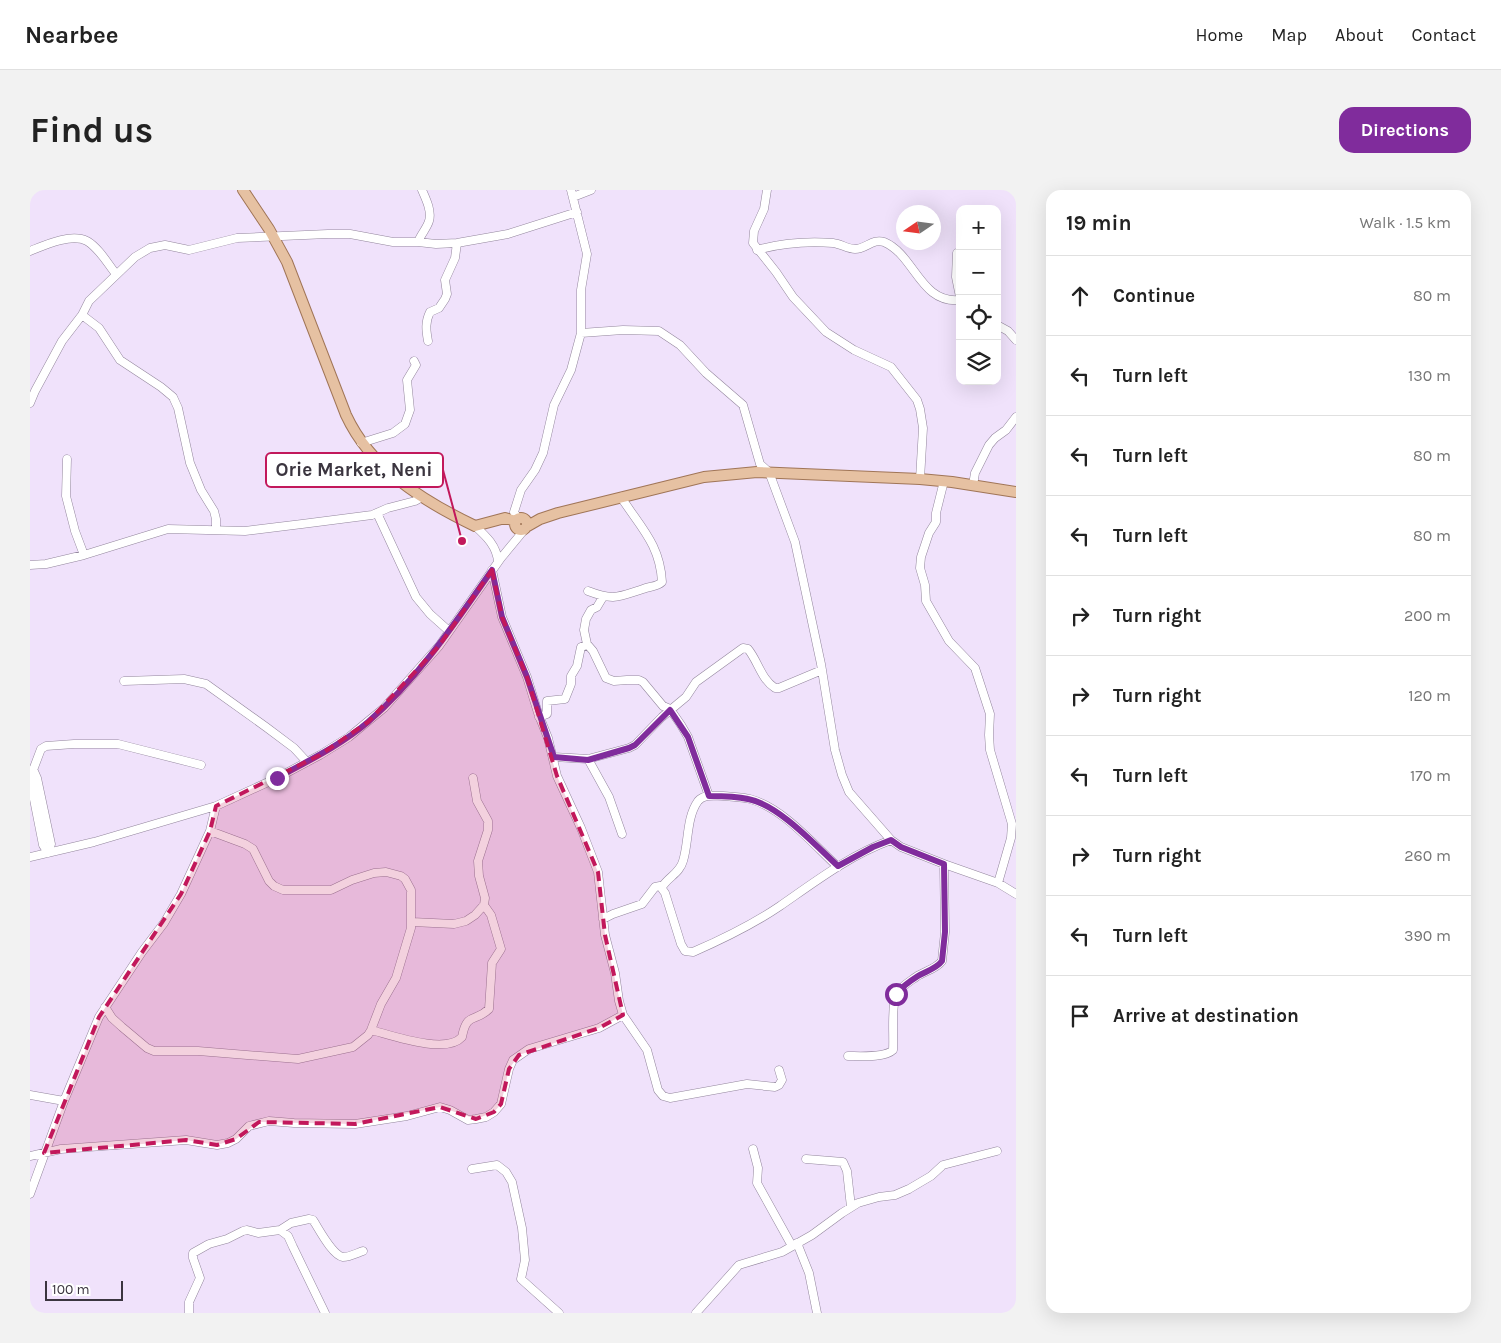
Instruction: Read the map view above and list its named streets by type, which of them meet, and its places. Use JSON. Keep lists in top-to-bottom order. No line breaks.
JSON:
{"places":["Orie Market, Neni"],"scale_bar":"100 m","north":"left","page":{"header":"Nearbee","nav":["Home","Map","About","Contact"],"buttons":"Directions","title":"Find us","heading":["19 min","Walk · 1.5 km"],"map_buttons":["+","−"],"list":[["Continue","80 m"],["Turn left","130 m"],["Turn left","80 m"],["Turn left","80 m"],["Turn right","200 m"],["Turn right","120 m"],["Turn left","170 m"],["Turn right","260 m"],["Turn left","390 m"],"Arrive at destination"],"scale":"100 m"}}
